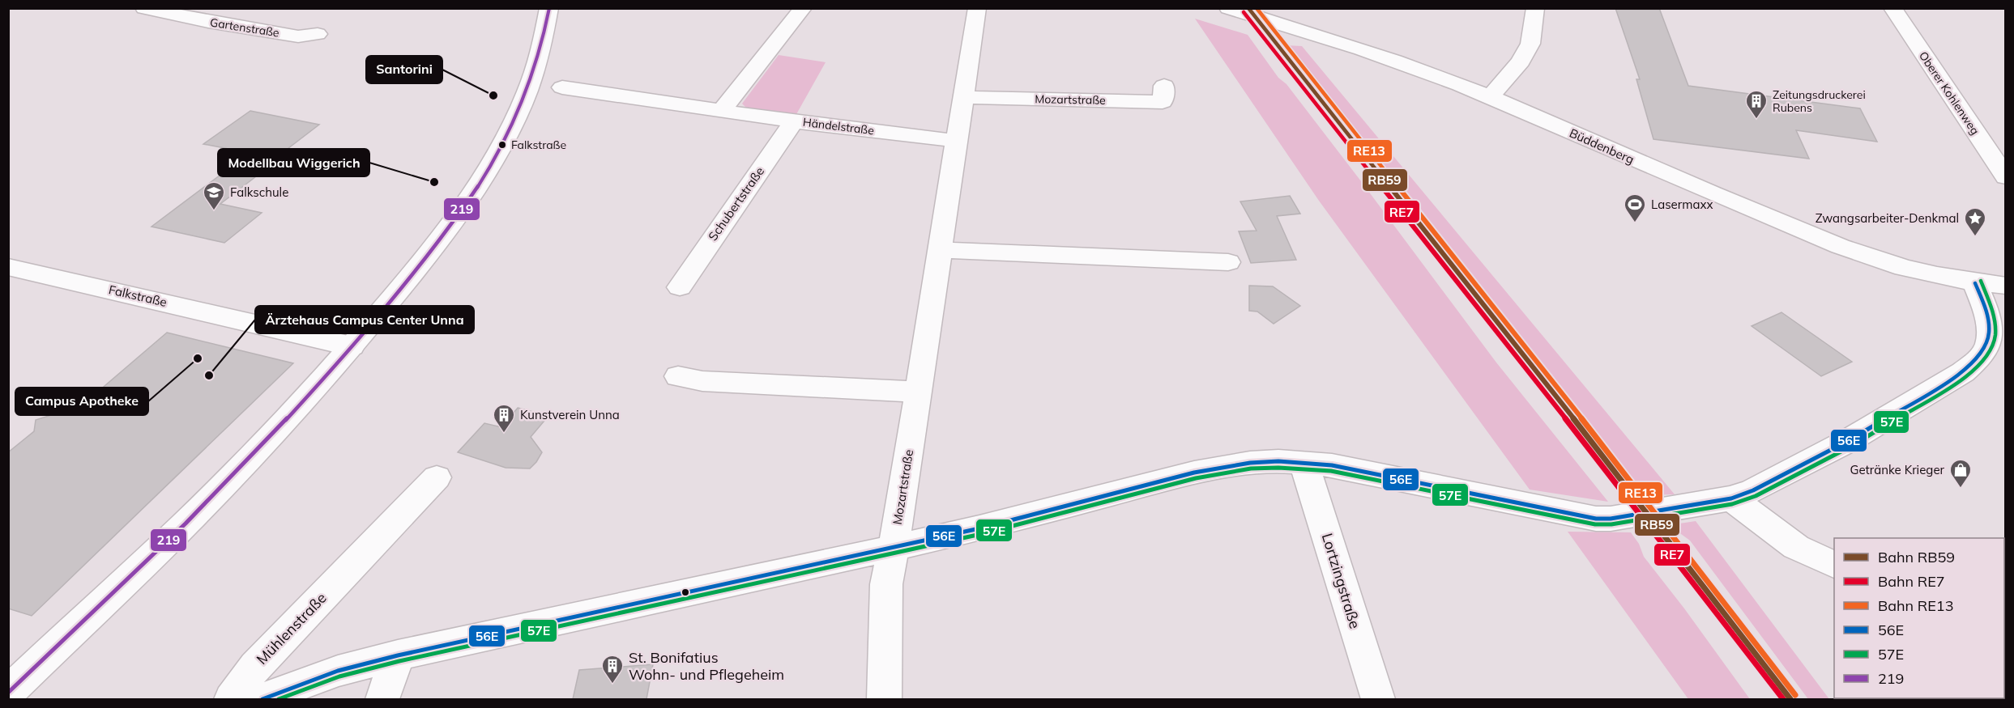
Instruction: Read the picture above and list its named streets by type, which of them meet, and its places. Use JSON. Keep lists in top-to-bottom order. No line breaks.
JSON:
{"streets":{"street":["Gartenstraße","Oberer Kohlenweg","Mozartstraße","Händelstraße","Büddenberg","Schubertstraße","Falkstraße","Lortzingstraße","Mühlenstraße"]},"crossings":[["Mozartstraße","Händelstraße"],["Händelstraße","Schubertstraße"]],"places":{"other":["Santorini","Falkstraße","Modellbau Wiggerich","Campus Apotheke","Ärztehaus Campus Center Unna"],"building":["Zeitungsdruckerei Rubens","Kunstverein Unna","St. Bonifatius Wohn- und Pflegeheim"],"school or university":["Falkschule"],"sports":["Lasermaxx"],"place":["Zwangsarbeiter-Denkmal"],"shop":["Getränke Krieger"]},"lines":["rail line RB59","rail line RE13","transit line 219","rail line RE7","transit line 57E","transit line 56E"],"legend":["Bahn RB59","Bahn RE7","Bahn RE13","56E","57E","219"]}
